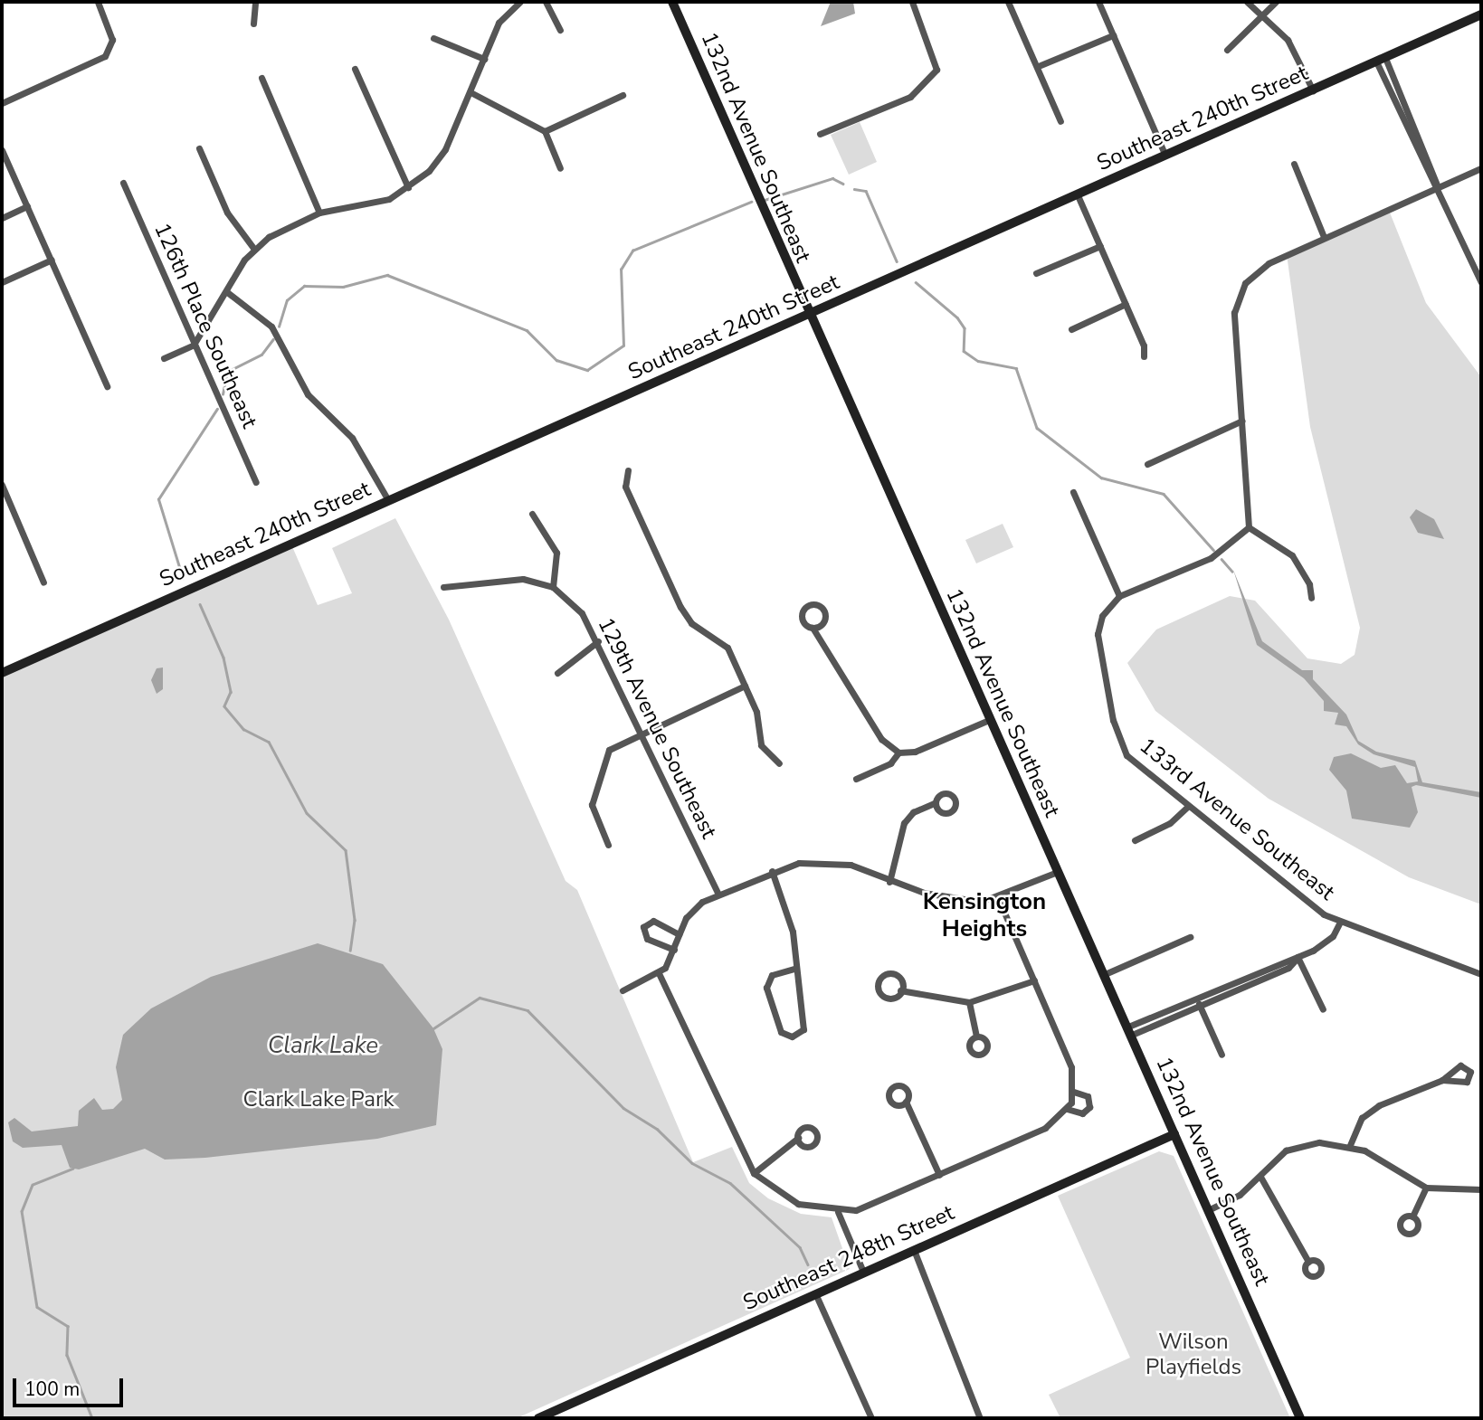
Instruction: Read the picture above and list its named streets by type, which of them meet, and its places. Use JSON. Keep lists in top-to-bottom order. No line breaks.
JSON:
{"streets":{"main road":["Southeast 240th Street","132nd Avenue Southeast","Southeast 248th Street"],"street":["126th Place Southeast","129th Avenue Southeast","133rd Avenue Southeast"]},"crossings":[["Southeast 240th Street","132nd Avenue Southeast"],["132nd Avenue Southeast","Southeast 248th Street"]],"districts":["Kensington Heights"],"water":["Clark Lake"],"parks":["Clark Lake Park","Wilson Playfields"],"scale_bar":"100 m"}
